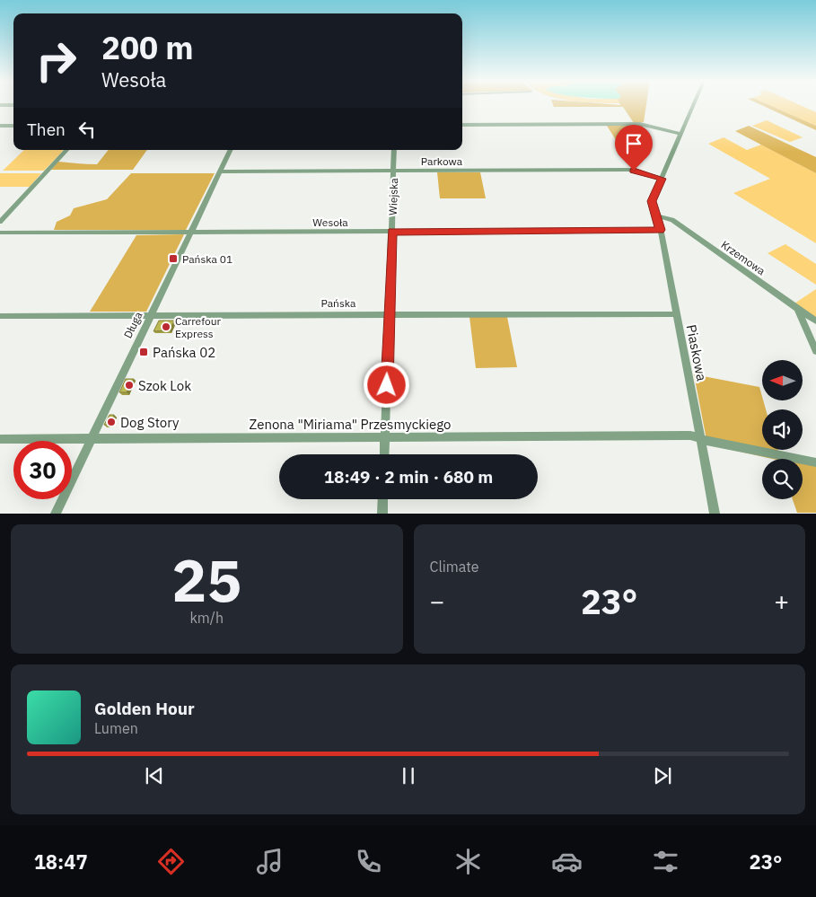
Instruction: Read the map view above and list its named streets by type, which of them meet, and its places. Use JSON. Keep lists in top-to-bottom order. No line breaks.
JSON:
{"streets":{"street":["Parkowa","Wiejska","Wesoła","Krzemowa","Pańska","Długa","Piaskowa","Zenona \"Miriama\" Przesmyckiego"]},"crossings":[["Parkowa","Wiejska"],["Parkowa","Długa"],["Parkowa","Piaskowa"],["Wiejska","Wesoła"],["Wiejska","Pańska"],["Wiejska","Zenona \"Miriama\" Przesmyckiego"],["Wesoła","Długa"],["Wesoła","Piaskowa"],["Krzemowa","Piaskowa"],["Pańska","Długa"],["Pańska","Piaskowa"],["Długa","Zenona \"Miriama\" Przesmyckiego"],["Piaskowa","Zenona \"Miriama\" Przesmyckiego"]],"places":{"transit":["Pańska 01","Pańska 02"],"other":["Carrefour Express","Szok Lok","Dog Story"]},"north":"left","page":{"turn":["200 m","Wesoła"],"then":"Then","limit":"30","trip":"18:49 · 2 min · 680 m","tile":[["25","km/h"],"Climate"],"heat":["−","23°","+"],"song":["Golden Hour","Lumen"],"tabs":["18:47","23°"]}}
